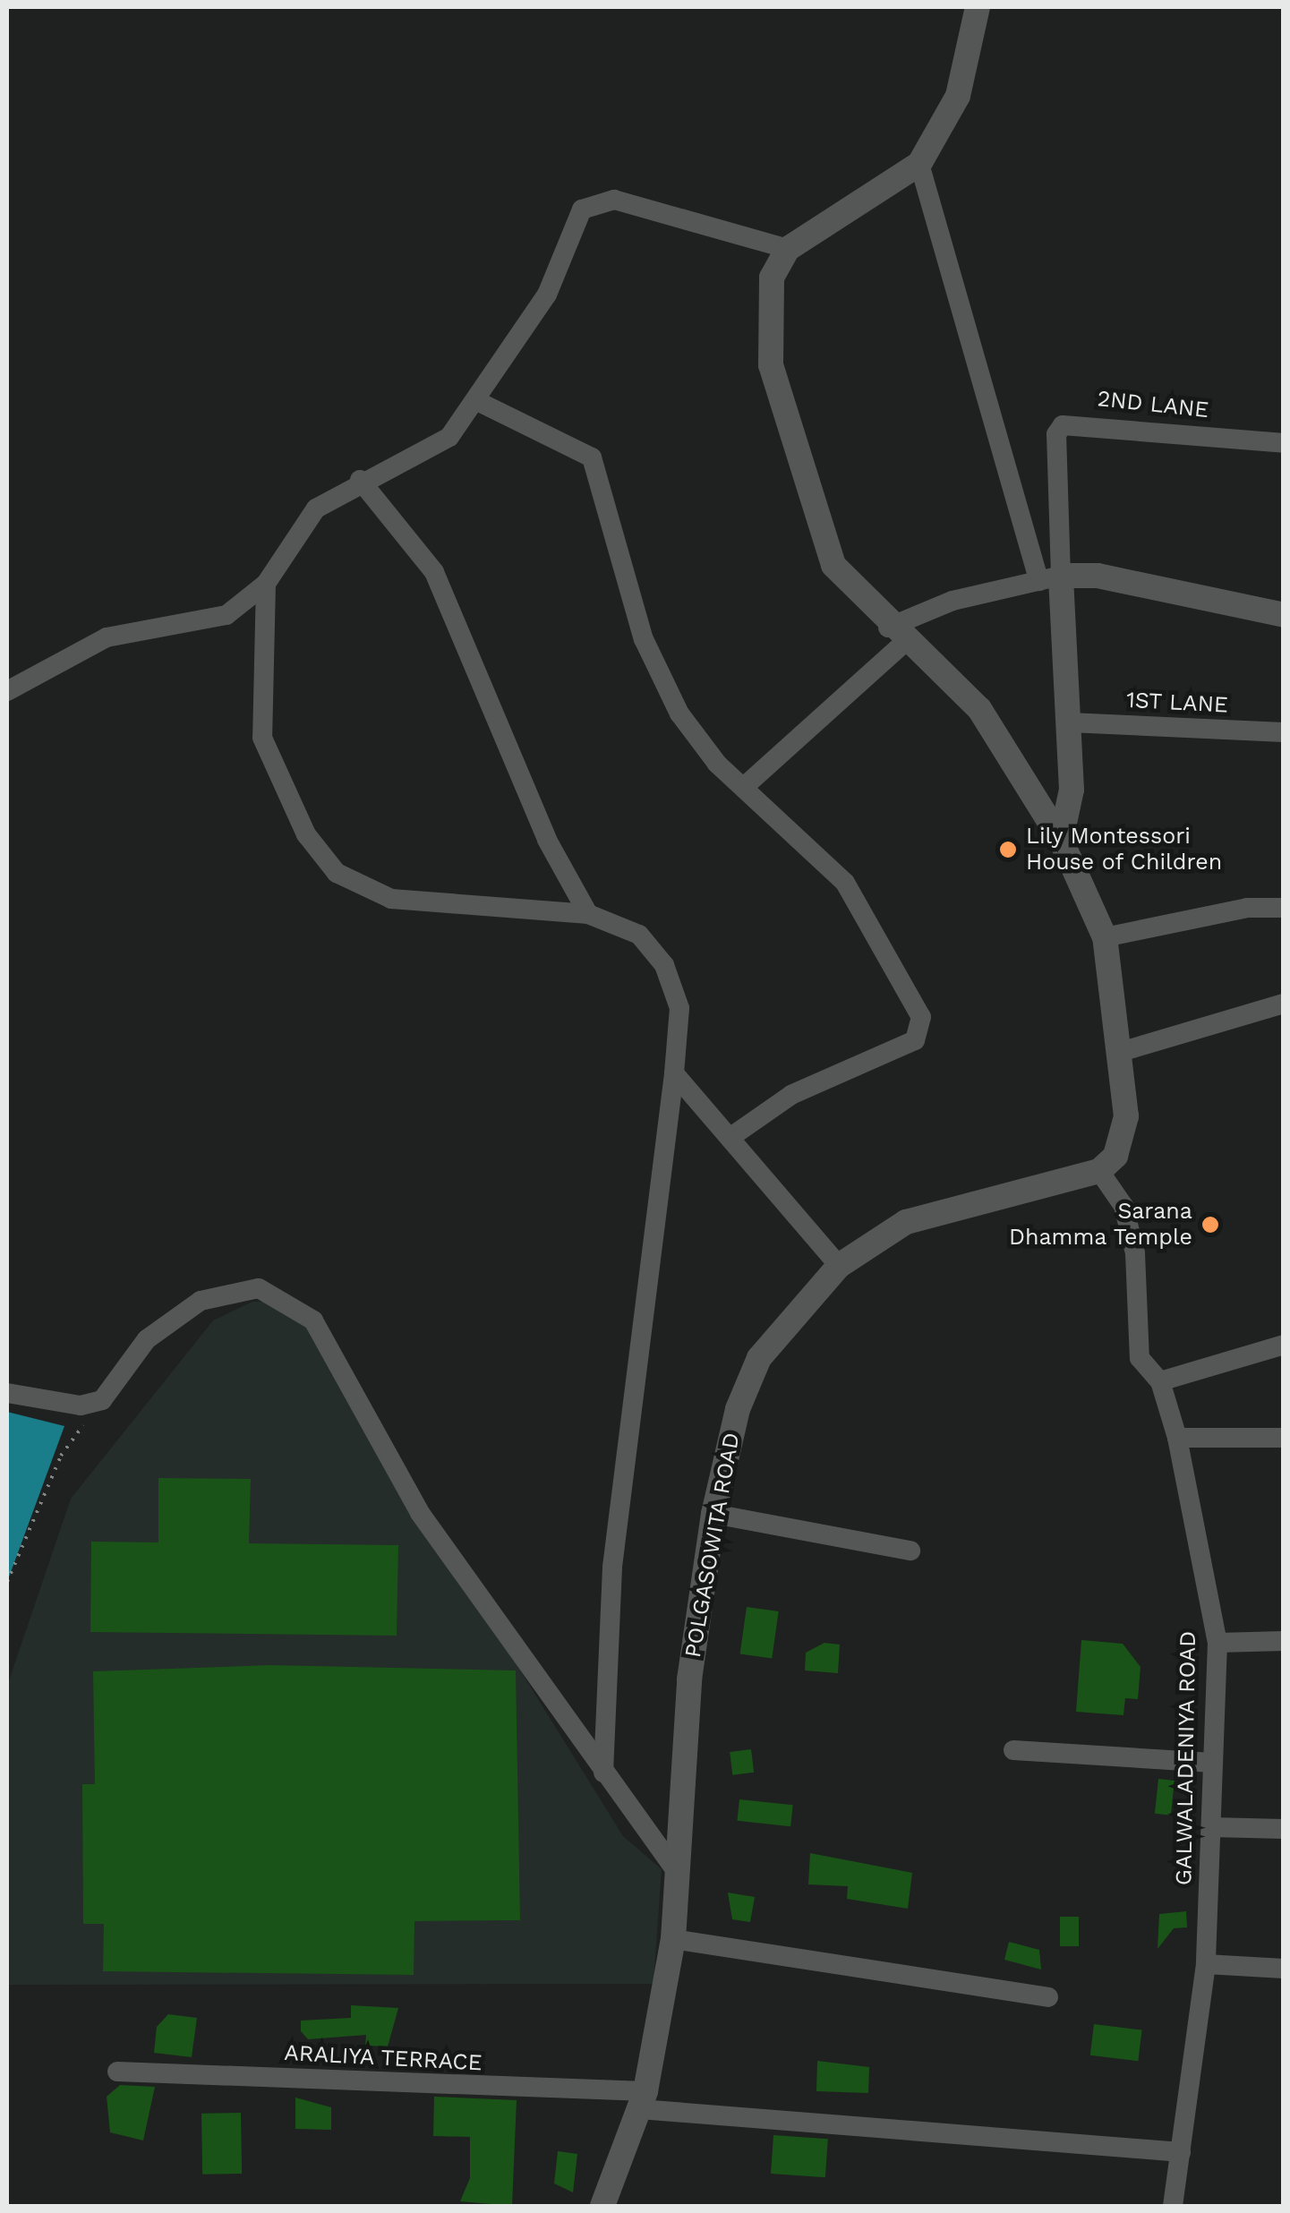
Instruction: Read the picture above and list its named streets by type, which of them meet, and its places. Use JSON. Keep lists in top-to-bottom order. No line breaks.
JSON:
{"streets":{"street":["2ND LANE","1ST LANE","POLGASOWITA ROAD","GALWALADENIYA ROAD","ARALIYA TERRACE"]},"crossings":[["POLGASOWITA ROAD","GALWALADENIYA ROAD"],["POLGASOWITA ROAD","ARALIYA TERRACE"],["GALWALADENIYA ROAD","ARALIYA TERRACE"]],"places":["Lily Montessori House of Children","Sarana Dhamma Temple"]}
